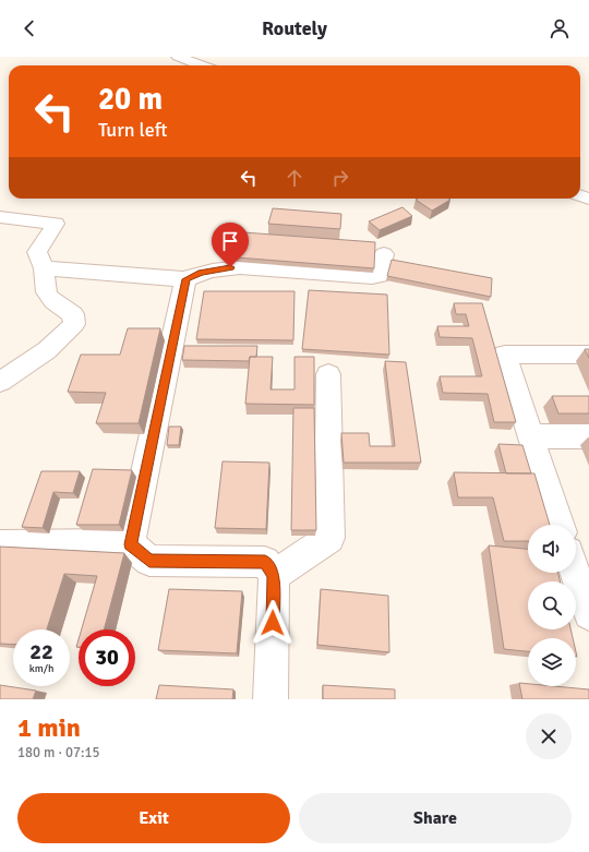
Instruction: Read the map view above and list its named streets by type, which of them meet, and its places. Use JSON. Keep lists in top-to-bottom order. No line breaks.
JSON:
{"page":{"header":"Routely","turn":["20 m","Turn left"],"speed":"22 km/h","limit":"30","heading":["1 min","180 m · 07:15"],"buttons":["Exit","Share"]}}
